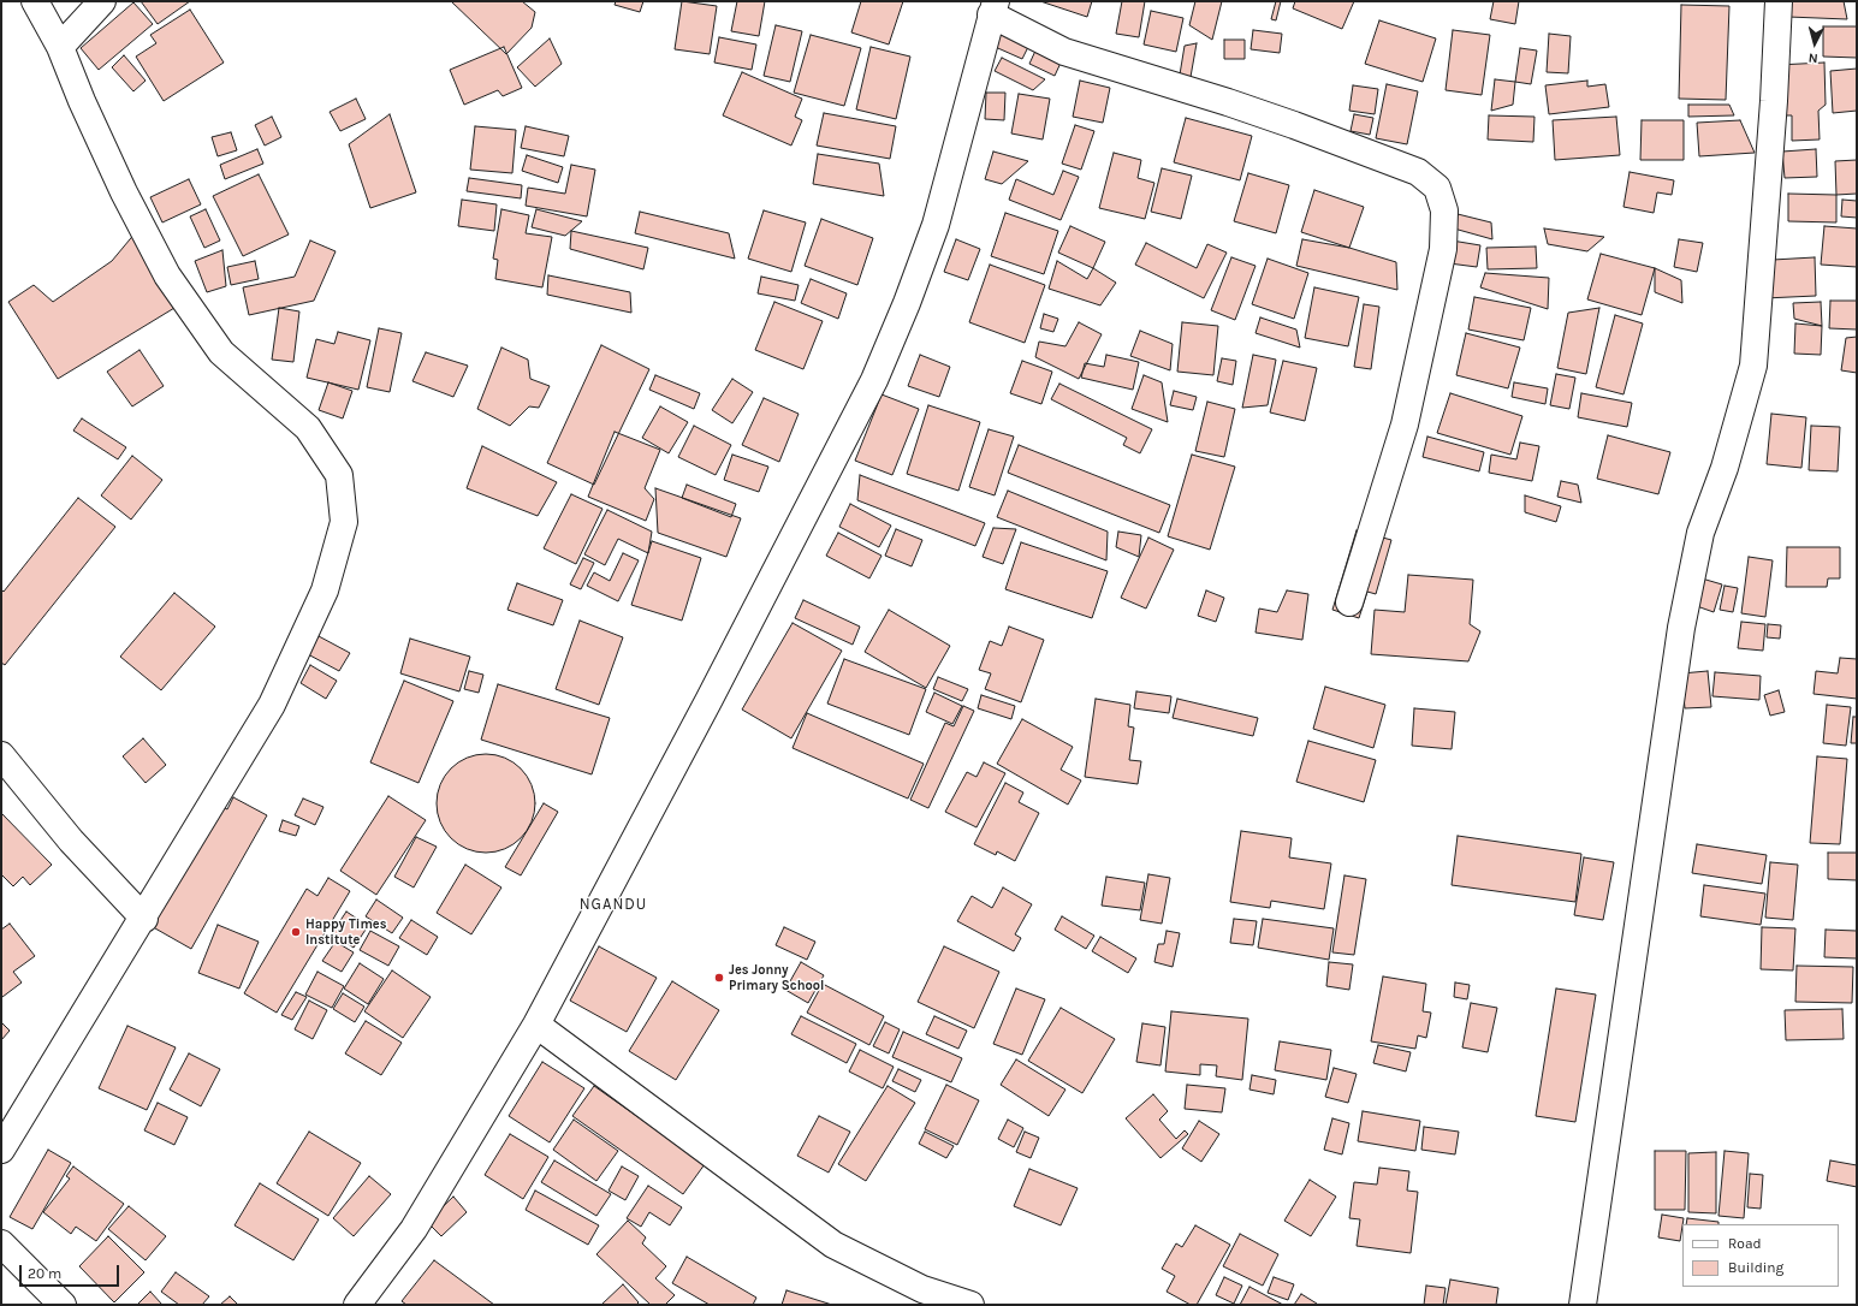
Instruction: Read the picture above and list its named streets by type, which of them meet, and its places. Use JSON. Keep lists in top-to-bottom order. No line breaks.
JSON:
{"districts":["NGANDU"],"places":["Happy Times Institute","Jes Jonny Primary School"],"legend":["Road","Building"],"scale_bar":"20 m","north":"bottom"}
